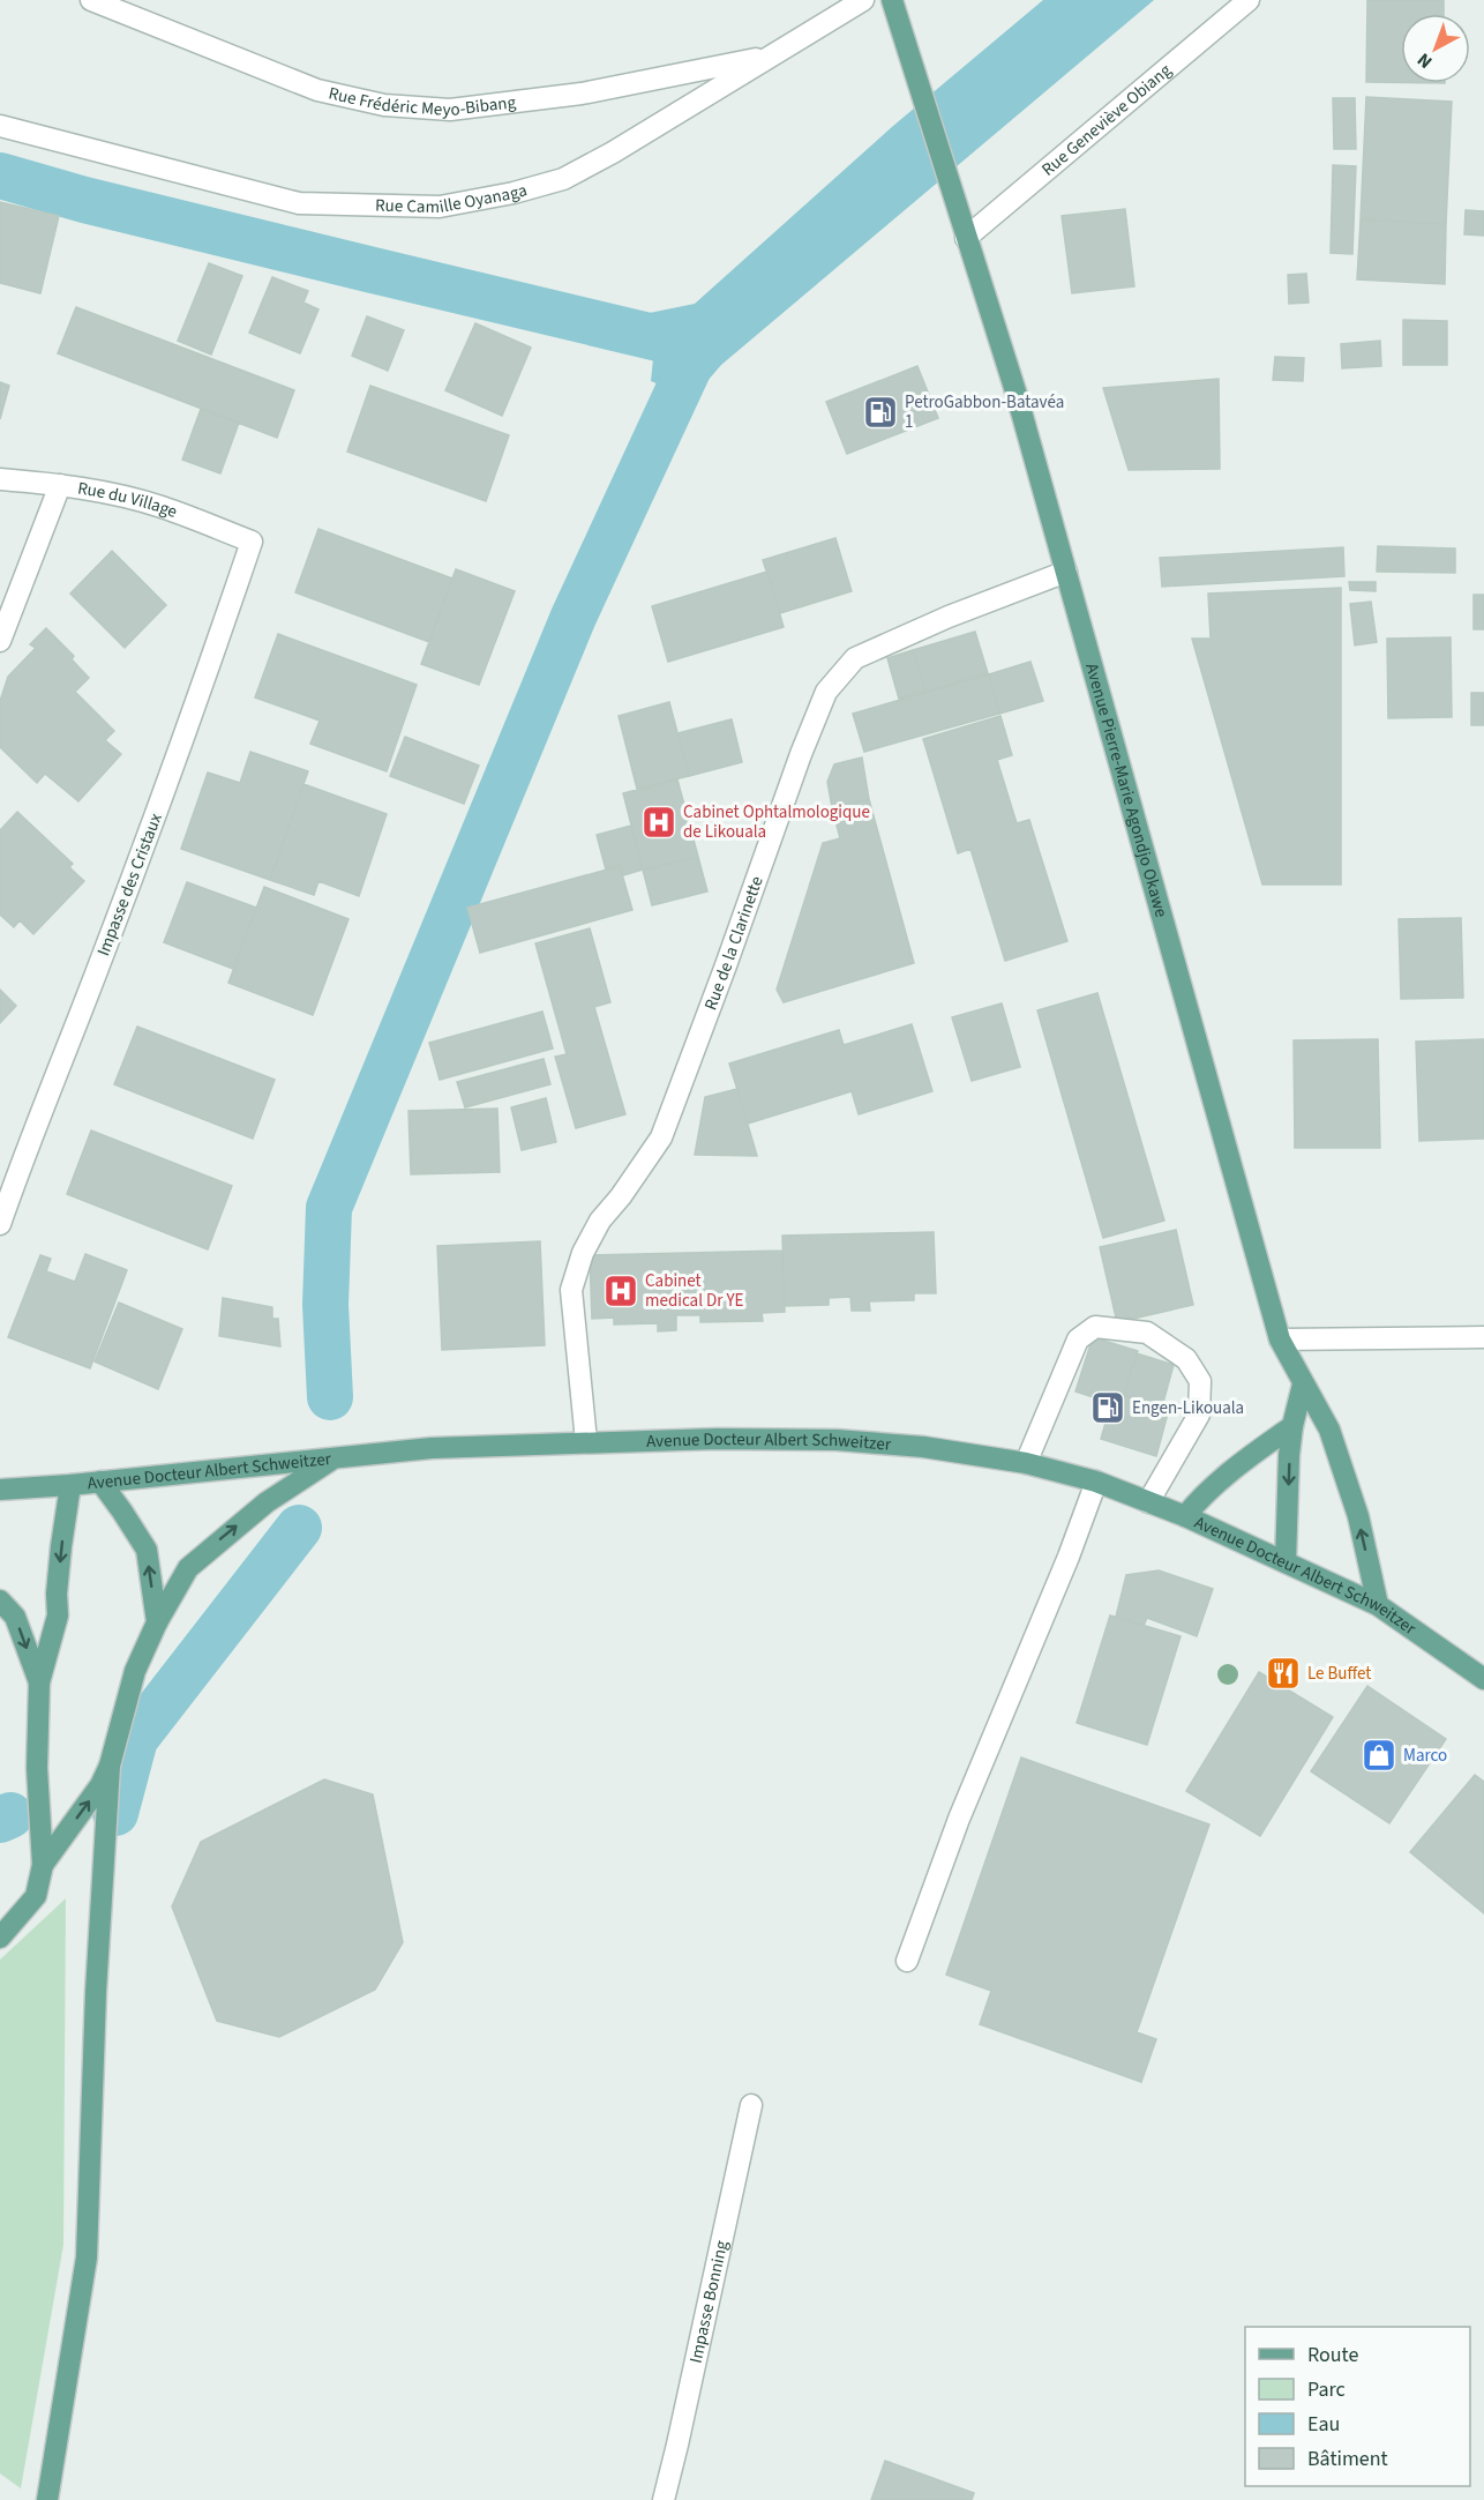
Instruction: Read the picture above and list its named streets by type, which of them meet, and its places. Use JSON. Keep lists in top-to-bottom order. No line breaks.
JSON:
{"streets":{"main road":["Avenue Pierre-Marie Agondjo Okawe","Avenue Docteur Albert Schweitzer"],"street":["Rue Frédéric Meyo-Bibang","Rue Geneviève Obiang","Rue Camille Oyanaga","Rue du Village","Impasse des Cristaux","Rue de la Clarinette","Impasse Bonning"]},"crossings":[["Rue Frédéric Meyo-Bibang","Rue Camille Oyanaga"],["Rue Geneviève Obiang","Avenue Pierre-Marie Agondjo Okawe"],["Rue du Village","Impasse des Cristaux"],["Avenue Pierre-Marie Agondjo Okawe","Rue de la Clarinette"],["Avenue Pierre-Marie Agondjo Okawe","Avenue Docteur Albert Schweitzer"],["Rue de la Clarinette","Avenue Docteur Albert Schweitzer"]],"places":{"fuel station":["PetroGabbon-Batavéa 1","Engen-Likouala"],"hospital":["Cabinet Ophtalmologique de Likouala","Cabinet medical Dr YE"],"restaurant":["Le Buffet"],"shop":["Marco"]},"legend":["Route","Parc","Eau","Bâtiment"],"north":"bottom left"}
